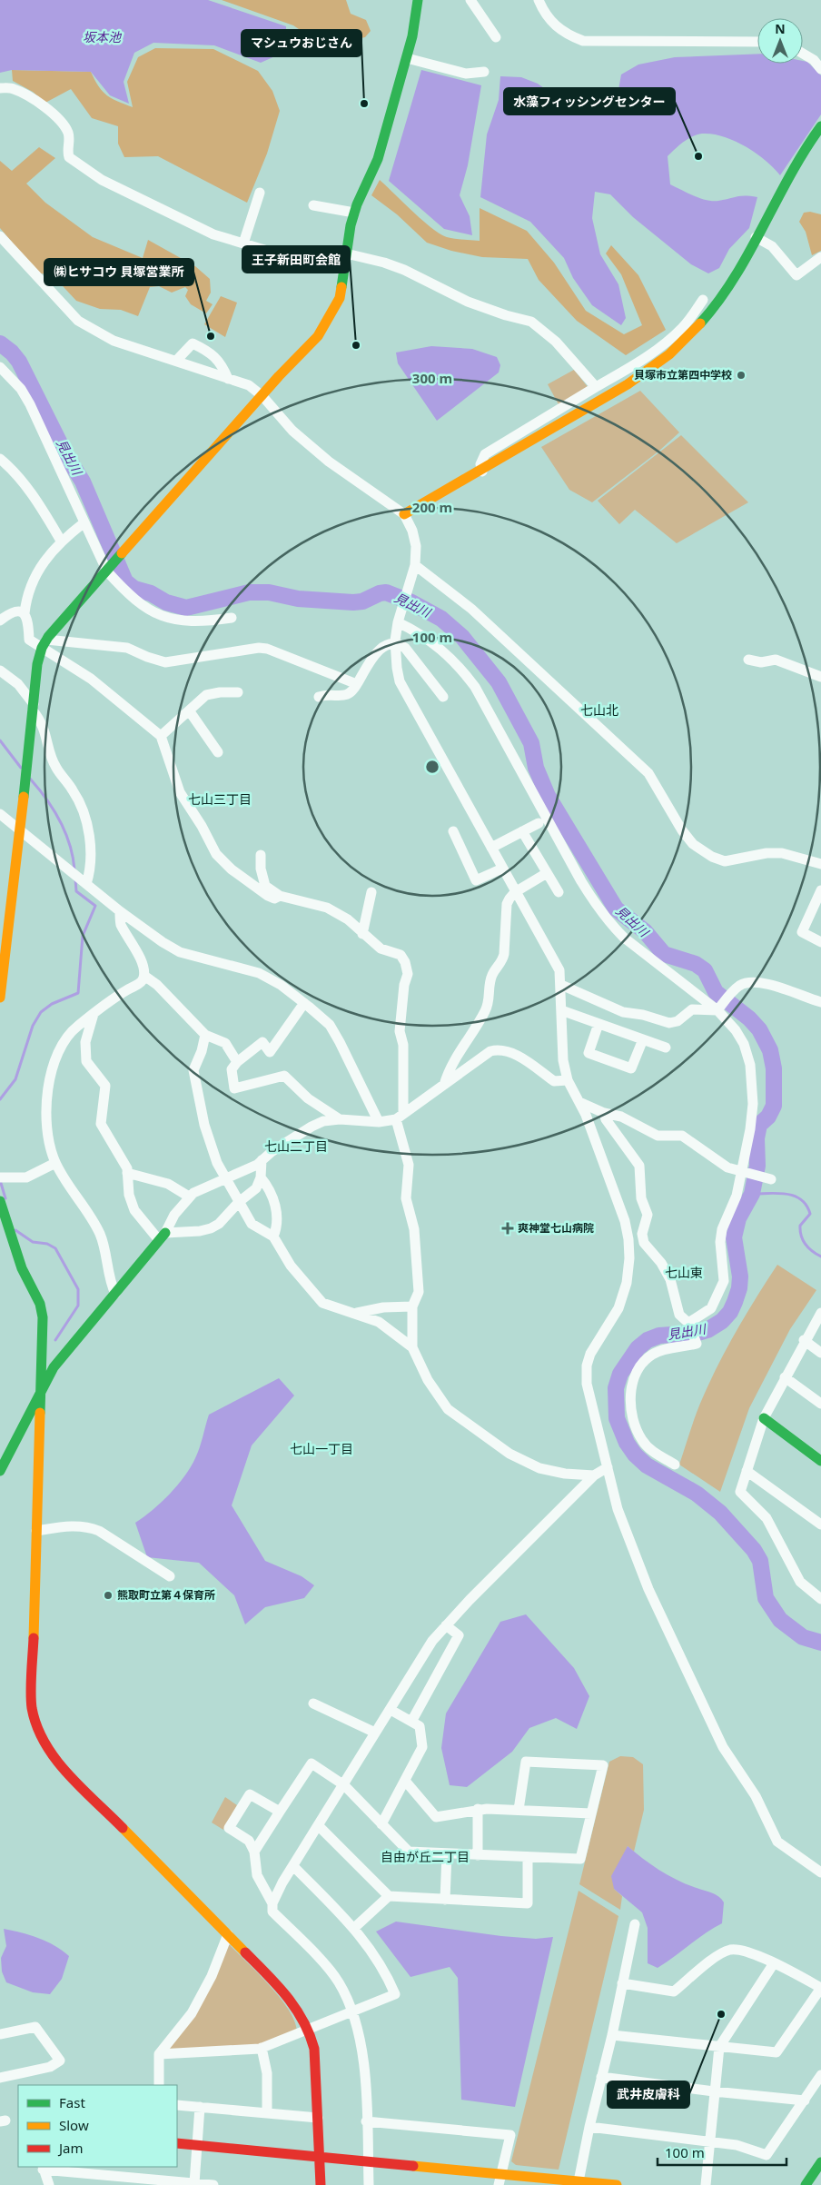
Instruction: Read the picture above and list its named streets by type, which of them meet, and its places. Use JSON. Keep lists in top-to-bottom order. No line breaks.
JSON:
{"districts":["七山北","七山三丁目","七山二丁目","七山東","七山一丁目","自由が丘二丁目"],"water":["坂本池","見出川"],"places":{"other":["マシュウおじさん","水藻フィッシングセンター","㈱ヒサコウ 貝塚営業所","王子新田町会館","貝塚市立第四中学校","熊取町立第４保育所","武井皮膚科"],"health":["爽神堂七山病院"]},"legend":["Fast","Slow","Jam"],"scale_bar":"100 m","north":"top","rings":["300 m","200 m","100 m"]}
